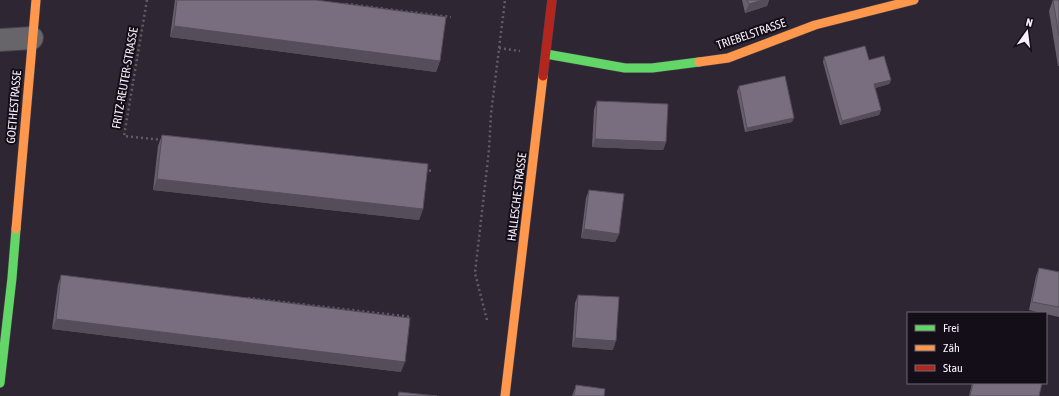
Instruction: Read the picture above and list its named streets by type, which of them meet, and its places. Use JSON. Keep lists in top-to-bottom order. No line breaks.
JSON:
{"streets":{"street":["TRIEBELSTRASSE","GOETHESTRASSE","HALLESCHE STRASSE"],"path":["FRITZ-REUTER-STRASSE"]},"crossings":[["TRIEBELSTRASSE","HALLESCHE STRASSE"]],"legend":["Frei","Zäh","Stau"],"north":"top"}
